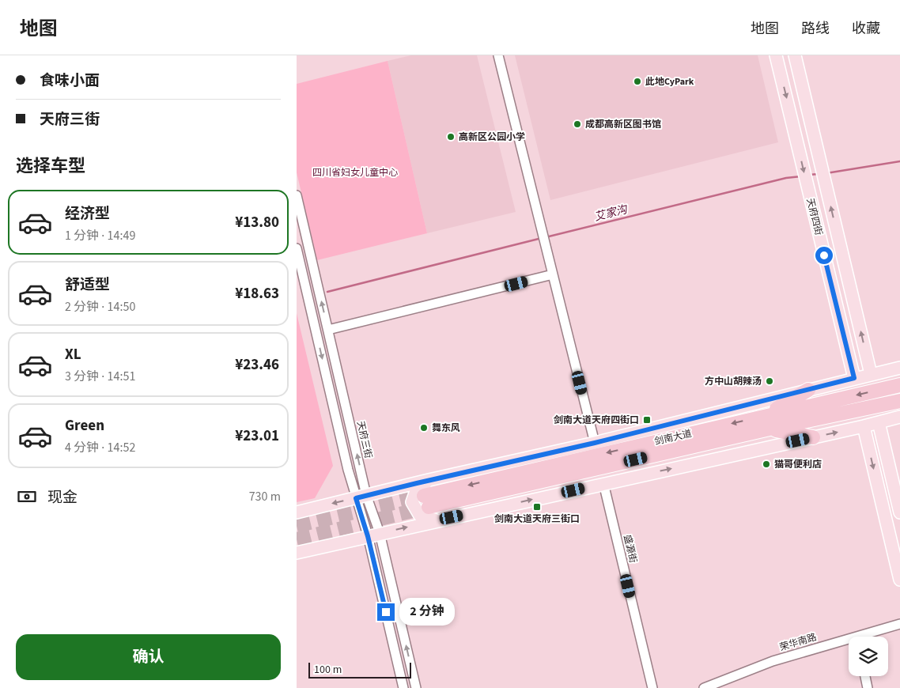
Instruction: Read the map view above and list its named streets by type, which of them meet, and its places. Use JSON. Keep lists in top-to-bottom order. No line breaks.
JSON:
{"streets":{"highway":["剑南大道"],"main road":["天府四街"],"street":["天府三街","盛源街","荣华南路"]},"water":["艾家沟"],"parks":["四川省妇女儿童中心"],"places":{"other":["此地CyPark","成都高新区图书馆","高新区公园小学","方中山胡辣汤","舞东风","猫哥便利店"],"transit":["剑南大道天府四街口","剑南大道天府三街口"]},"scale_bar":"100 m","page":{"header":"地图","nav":["地图","路线","收藏"],"banner":["食味小面","天府三街"],"heading":"选择车型","list":[{"name":"经济型","note":"1 分钟 · 14:49","value":"¥13.80"},{"name":"舒适型","note":"2 分钟 · 14:50","value":"¥18.63"},{"name":"XL","note":"3 分钟 · 14:51","value":"¥23.46"},{"name":"Green","note":"4 分钟 · 14:52","value":"¥23.01"}],"pay":["现金","730 m"],"bubble":"2 分钟","buttons":"确认","scale":"100 m"}}
